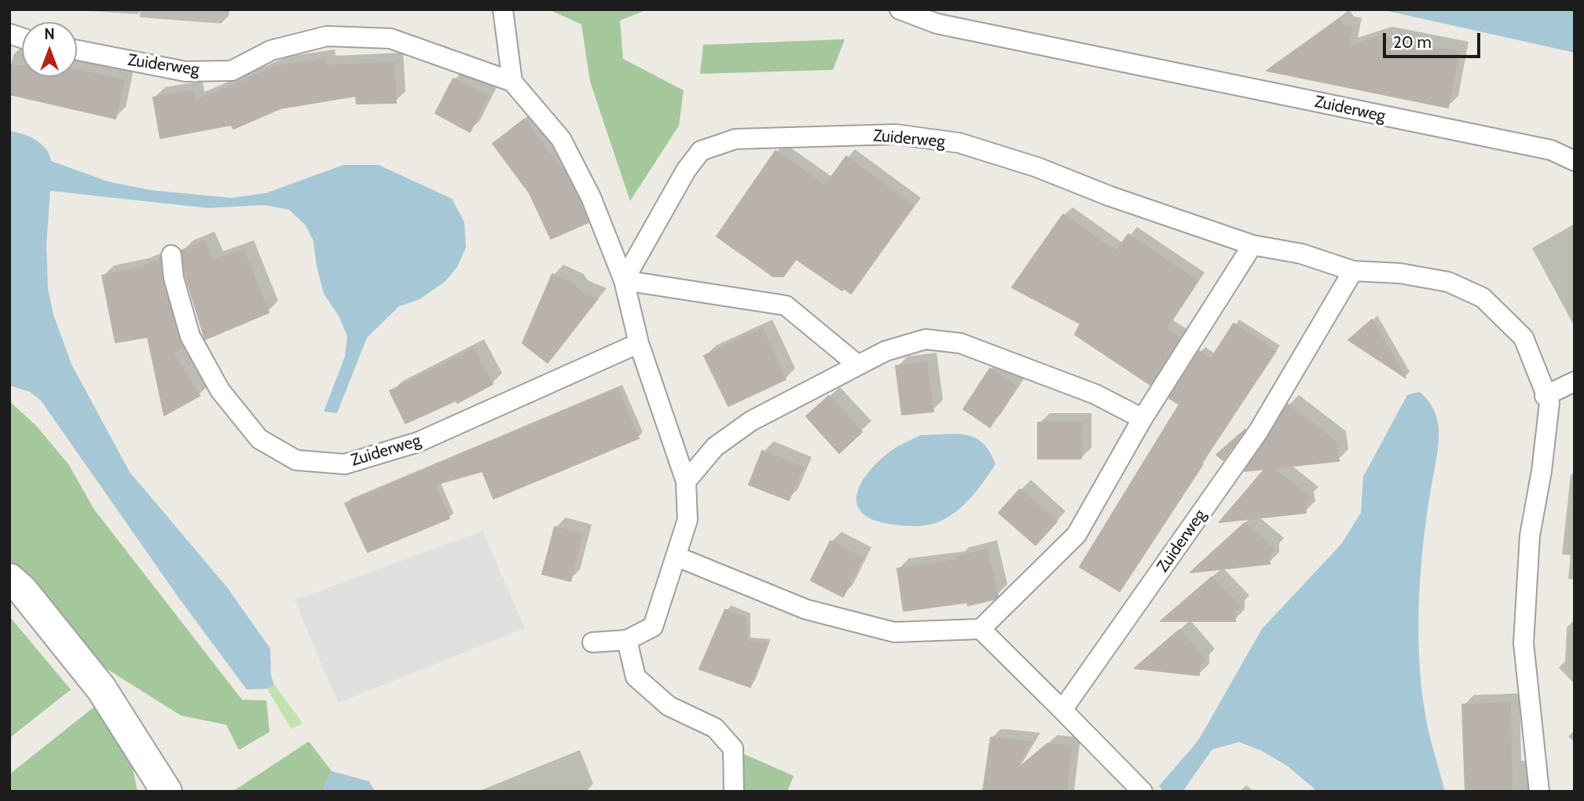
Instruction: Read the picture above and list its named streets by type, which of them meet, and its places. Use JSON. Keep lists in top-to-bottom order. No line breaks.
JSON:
{"streets":{"lane":["Zuiderweg"]},"scale_bar":"20 m","north":"top"}
